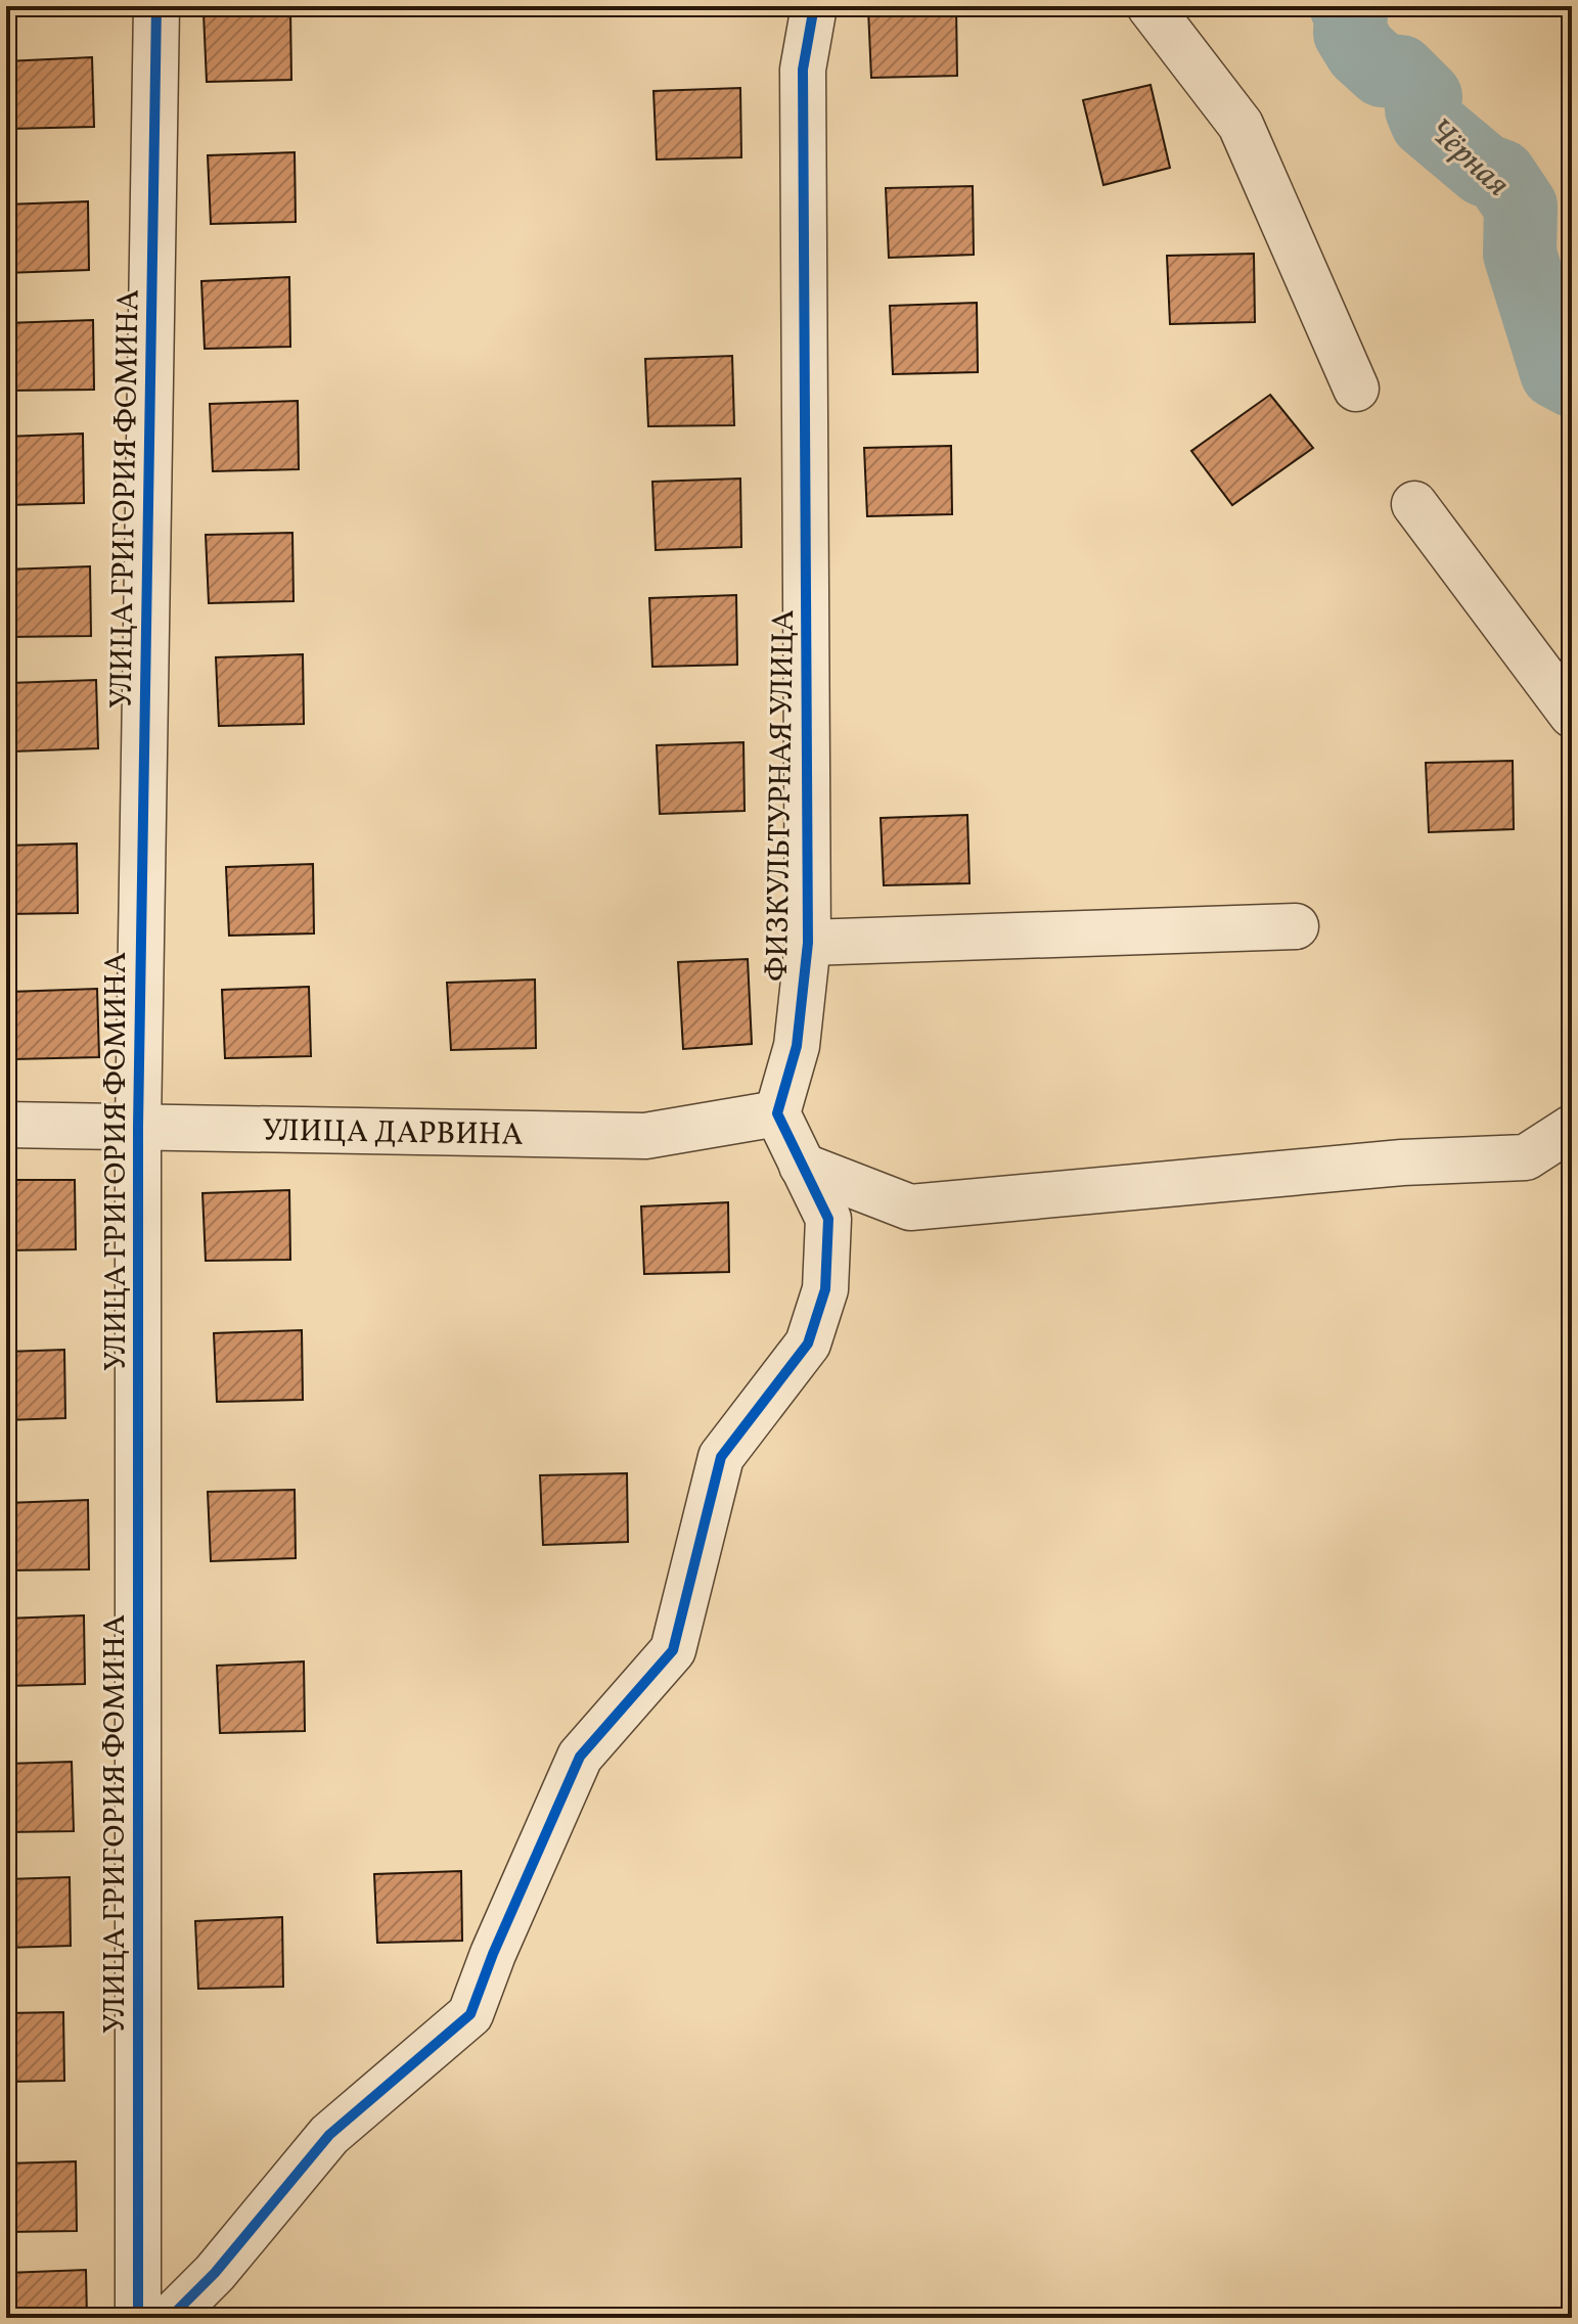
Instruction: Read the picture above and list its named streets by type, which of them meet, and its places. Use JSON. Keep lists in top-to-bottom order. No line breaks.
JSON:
{"streets":{"street":["УЛИЦА ГРИГОРИЯ ФОМИНА","ФИЗКУЛЬТУРНАЯ УЛИЦА","УЛИЦА ДАРВИНА"]},"crossings":[["УЛИЦА ГРИГОРИЯ ФОМИНА","УЛИЦА ДАРВИНА"],["ФИЗКУЛЬТУРНАЯ УЛИЦА","УЛИЦА ДАРВИНА"]],"water":["Чёрная"]}
